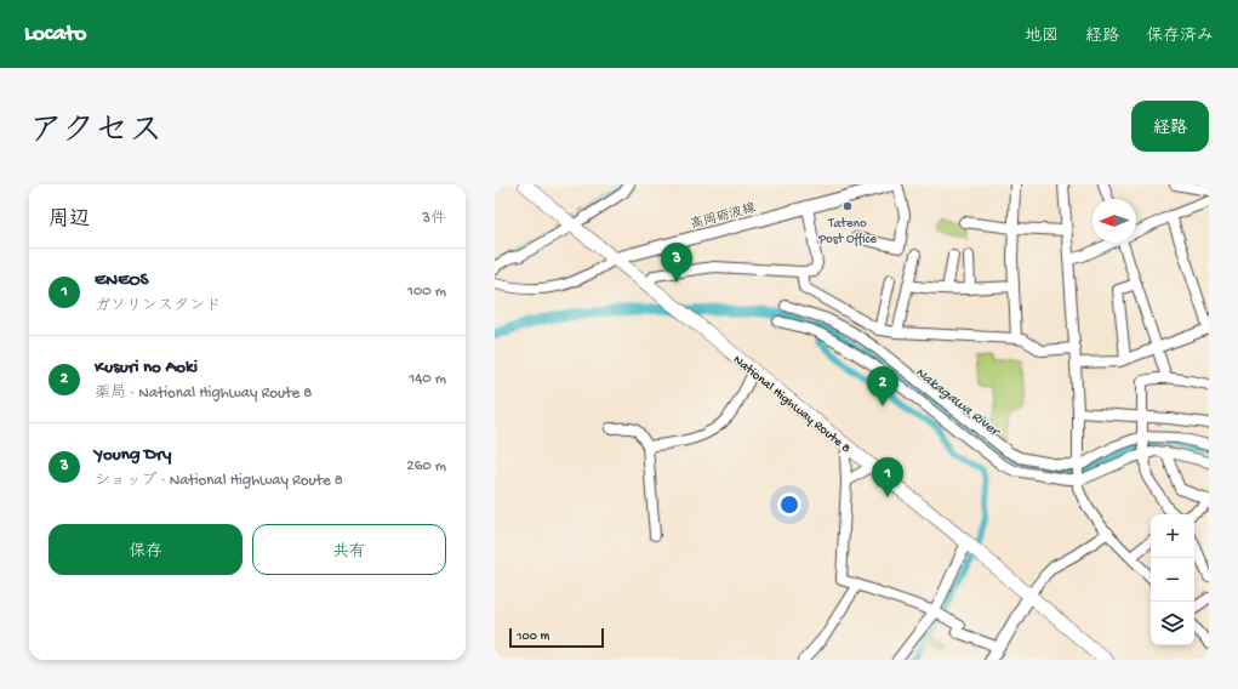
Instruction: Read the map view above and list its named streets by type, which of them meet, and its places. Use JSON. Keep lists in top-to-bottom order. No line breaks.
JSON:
{"streets":{"highway":["National Highway Route 8"],"main road":["高岡砺波線"]},"crossings":[["高岡砺波線","National Highway Route 8"]],"water":["Nakagawa River"],"places":["Tateno Post Office"],"scale_bar":"100 m","north":"left","page":{"header":"Locato","nav":["地図","経路","保存済み"],"title":"アクセス","buttons":["経路",["保存","共有"]],"heading":["周辺","3件"],"pins":["3","2","1"],"list":[{"mark":"1","name":"ENEOS","note":"ガソリンスタンド","value":"100 m"},{"mark":"2","name":"Kusuri no Aoki","note":"薬局 · National Highway Route 8","value":"140 m"},{"mark":"3","name":"Young Dry","note":"ショップ · National Highway Route 8","value":"260 m"}],"map_buttons":["+","−"],"scale":"100 m"}}
